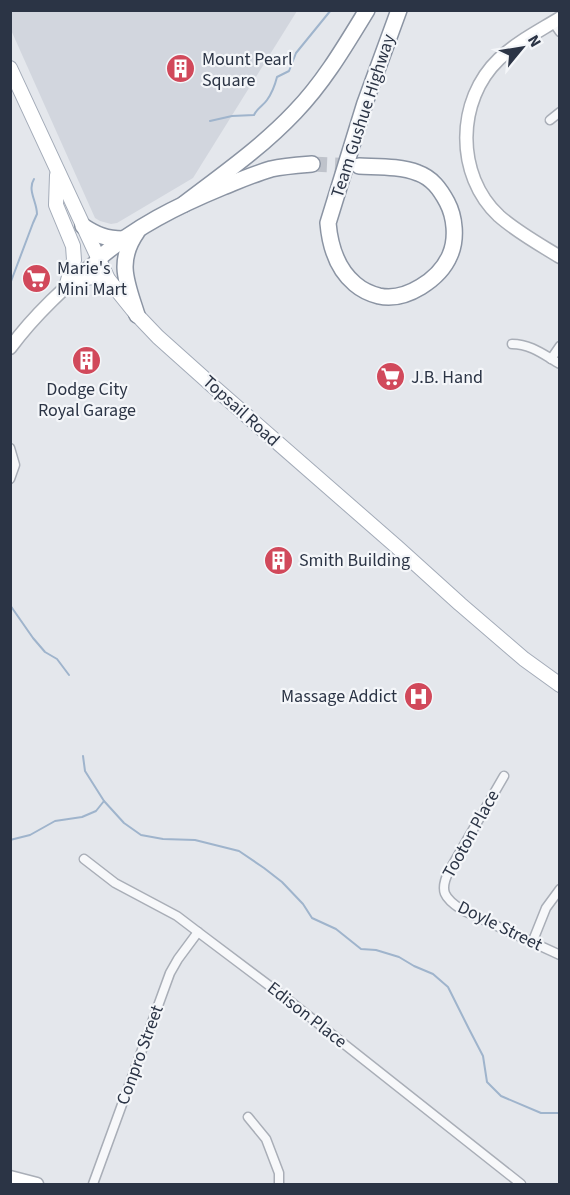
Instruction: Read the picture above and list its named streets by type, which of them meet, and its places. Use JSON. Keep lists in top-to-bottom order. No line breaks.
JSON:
{"streets":{"highway":["Team Gushue Highway"],"main road":["Topsail Road"],"street":["Tooton Place","Doyle Street","Edison Place","Conpro Street"]},"crossings":[["Tooton Place","Doyle Street"],["Edison Place","Conpro Street"]],"places":{"building":["Mount Pearl Square","Dodge City Royal Garage","Smith Building"],"supermarket":["Marie's Mini Mart","J.B. Hand"],"hospital":["Massage Addict"]},"north":"top right"}
